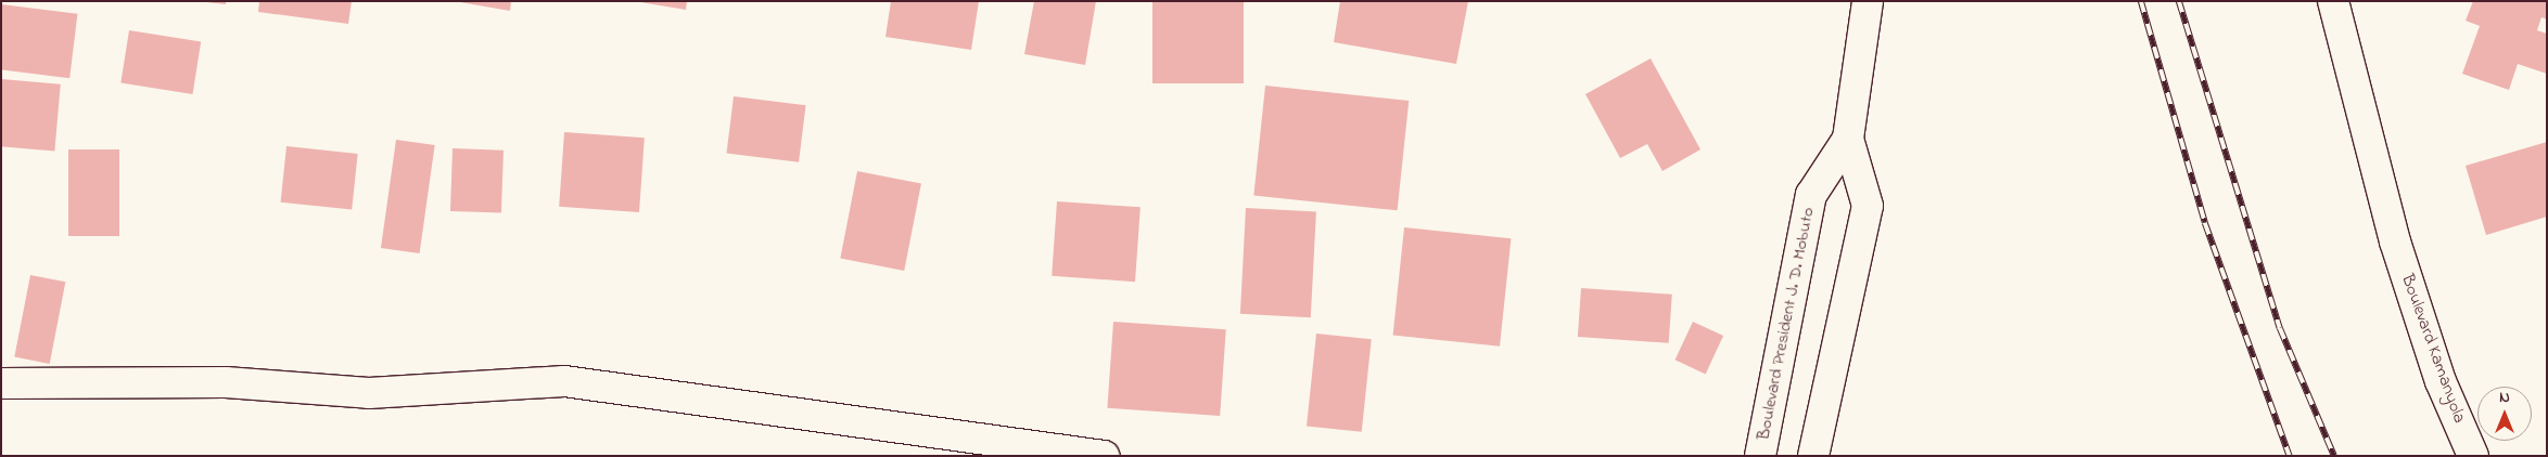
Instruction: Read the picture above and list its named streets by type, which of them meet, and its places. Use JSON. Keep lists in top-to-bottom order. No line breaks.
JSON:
{"streets":{"street":["Boulevard President J. D. Mobuto","Boulevard Kamanyola"]},"north":"top"}
